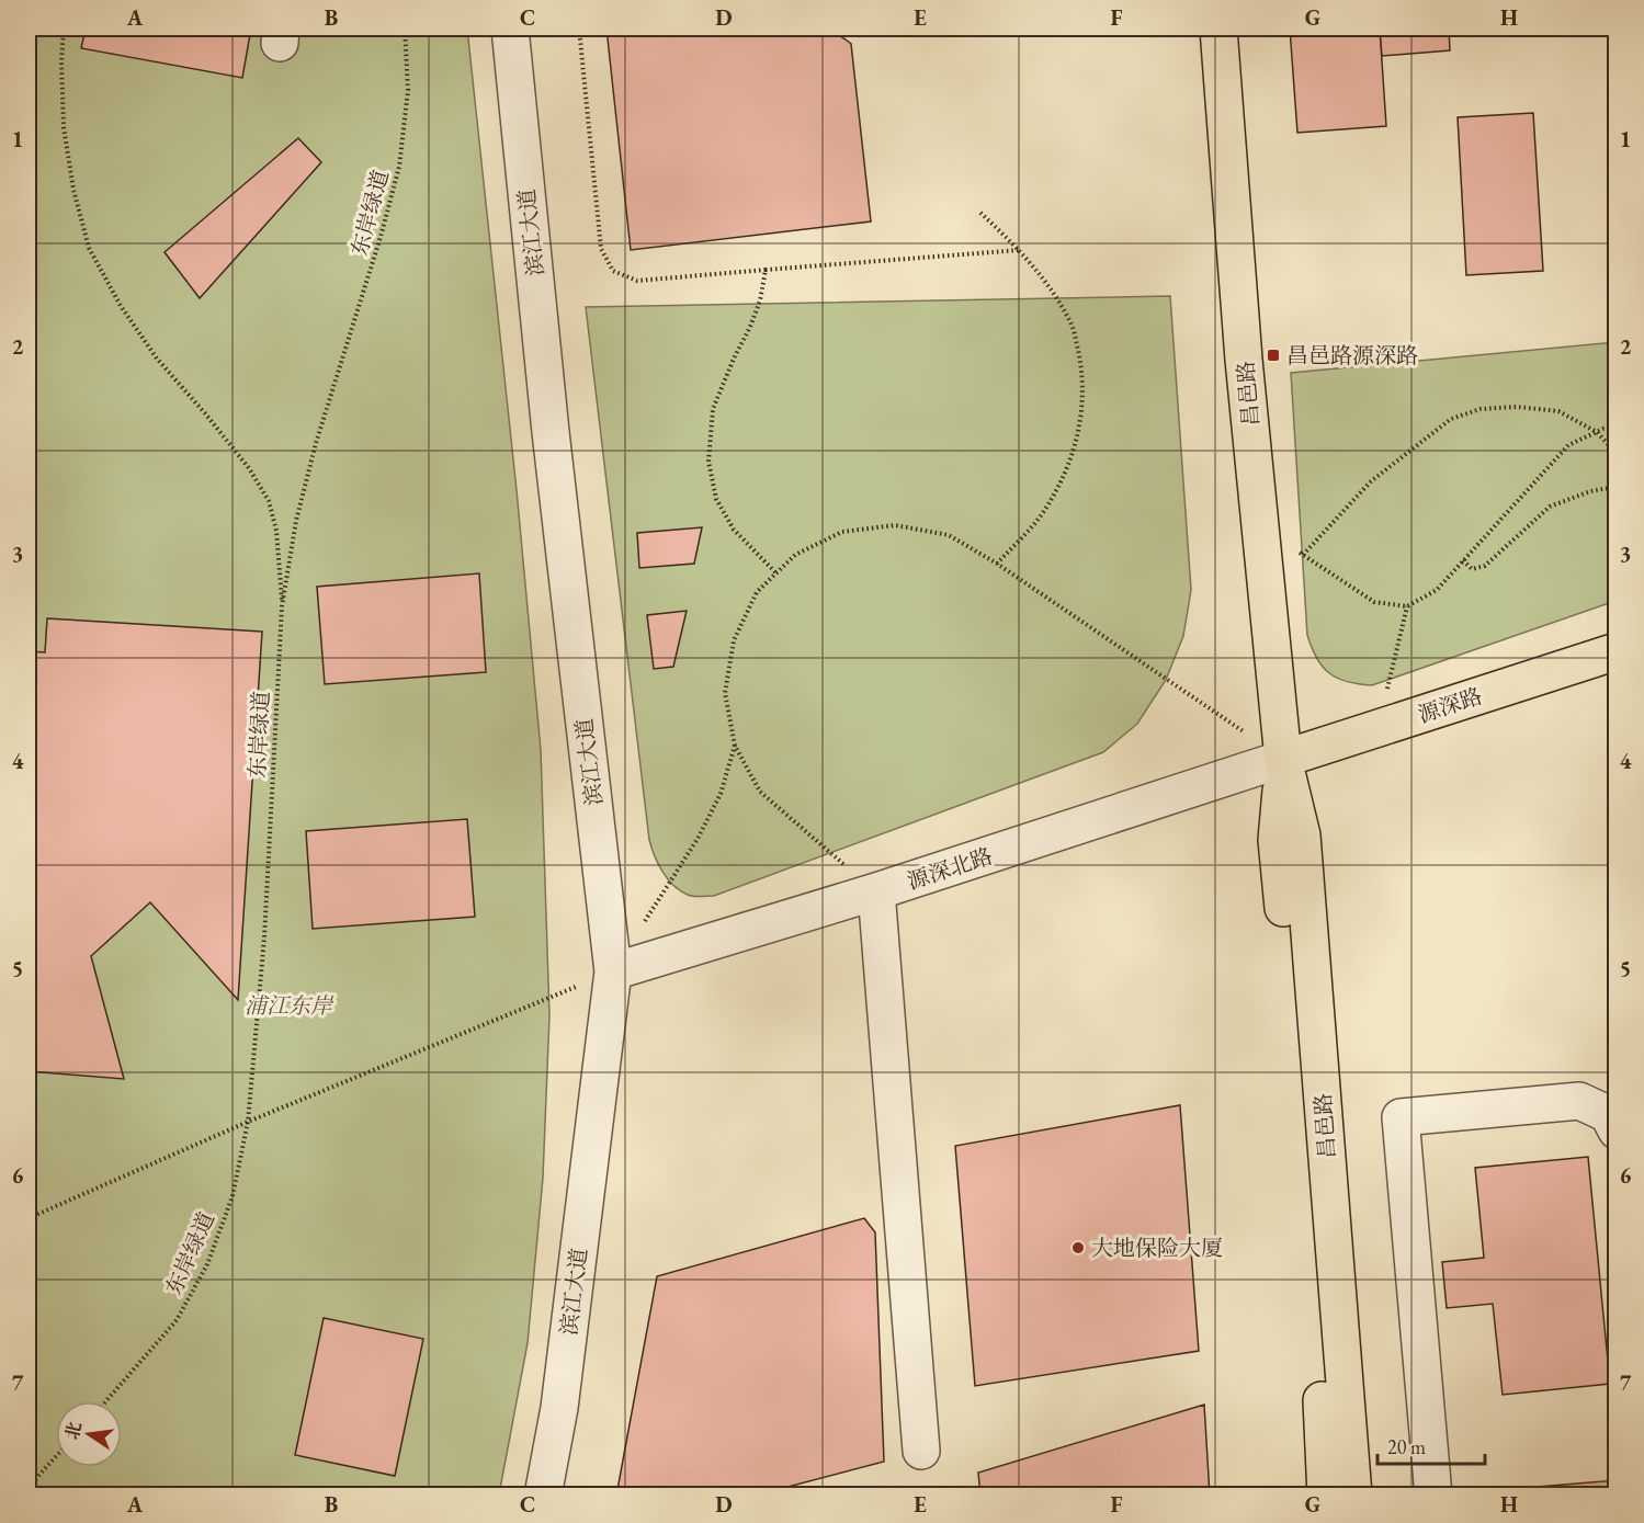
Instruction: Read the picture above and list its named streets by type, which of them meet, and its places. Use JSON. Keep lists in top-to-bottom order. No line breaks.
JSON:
{"streets":{"main road":["昌邑路","源深路"],"street":["滨江大道","源深北路"],"path":["东岸绿道"]},"crossings":[["滨江大道","源深北路"],["昌邑路","源深路"],["昌邑路","源深北路"],["源深路","源深北路"]],"parks":["浦江东岸"],"places":{"transit":["昌邑路源深路"],"other":["大地保险大厦"]},"scale_bar":"20 m","north":"left","grid":{"columns":["A","B","C","D","E","F","G","H"],"rows":["1","2","3","4","5","6","7"]}}
